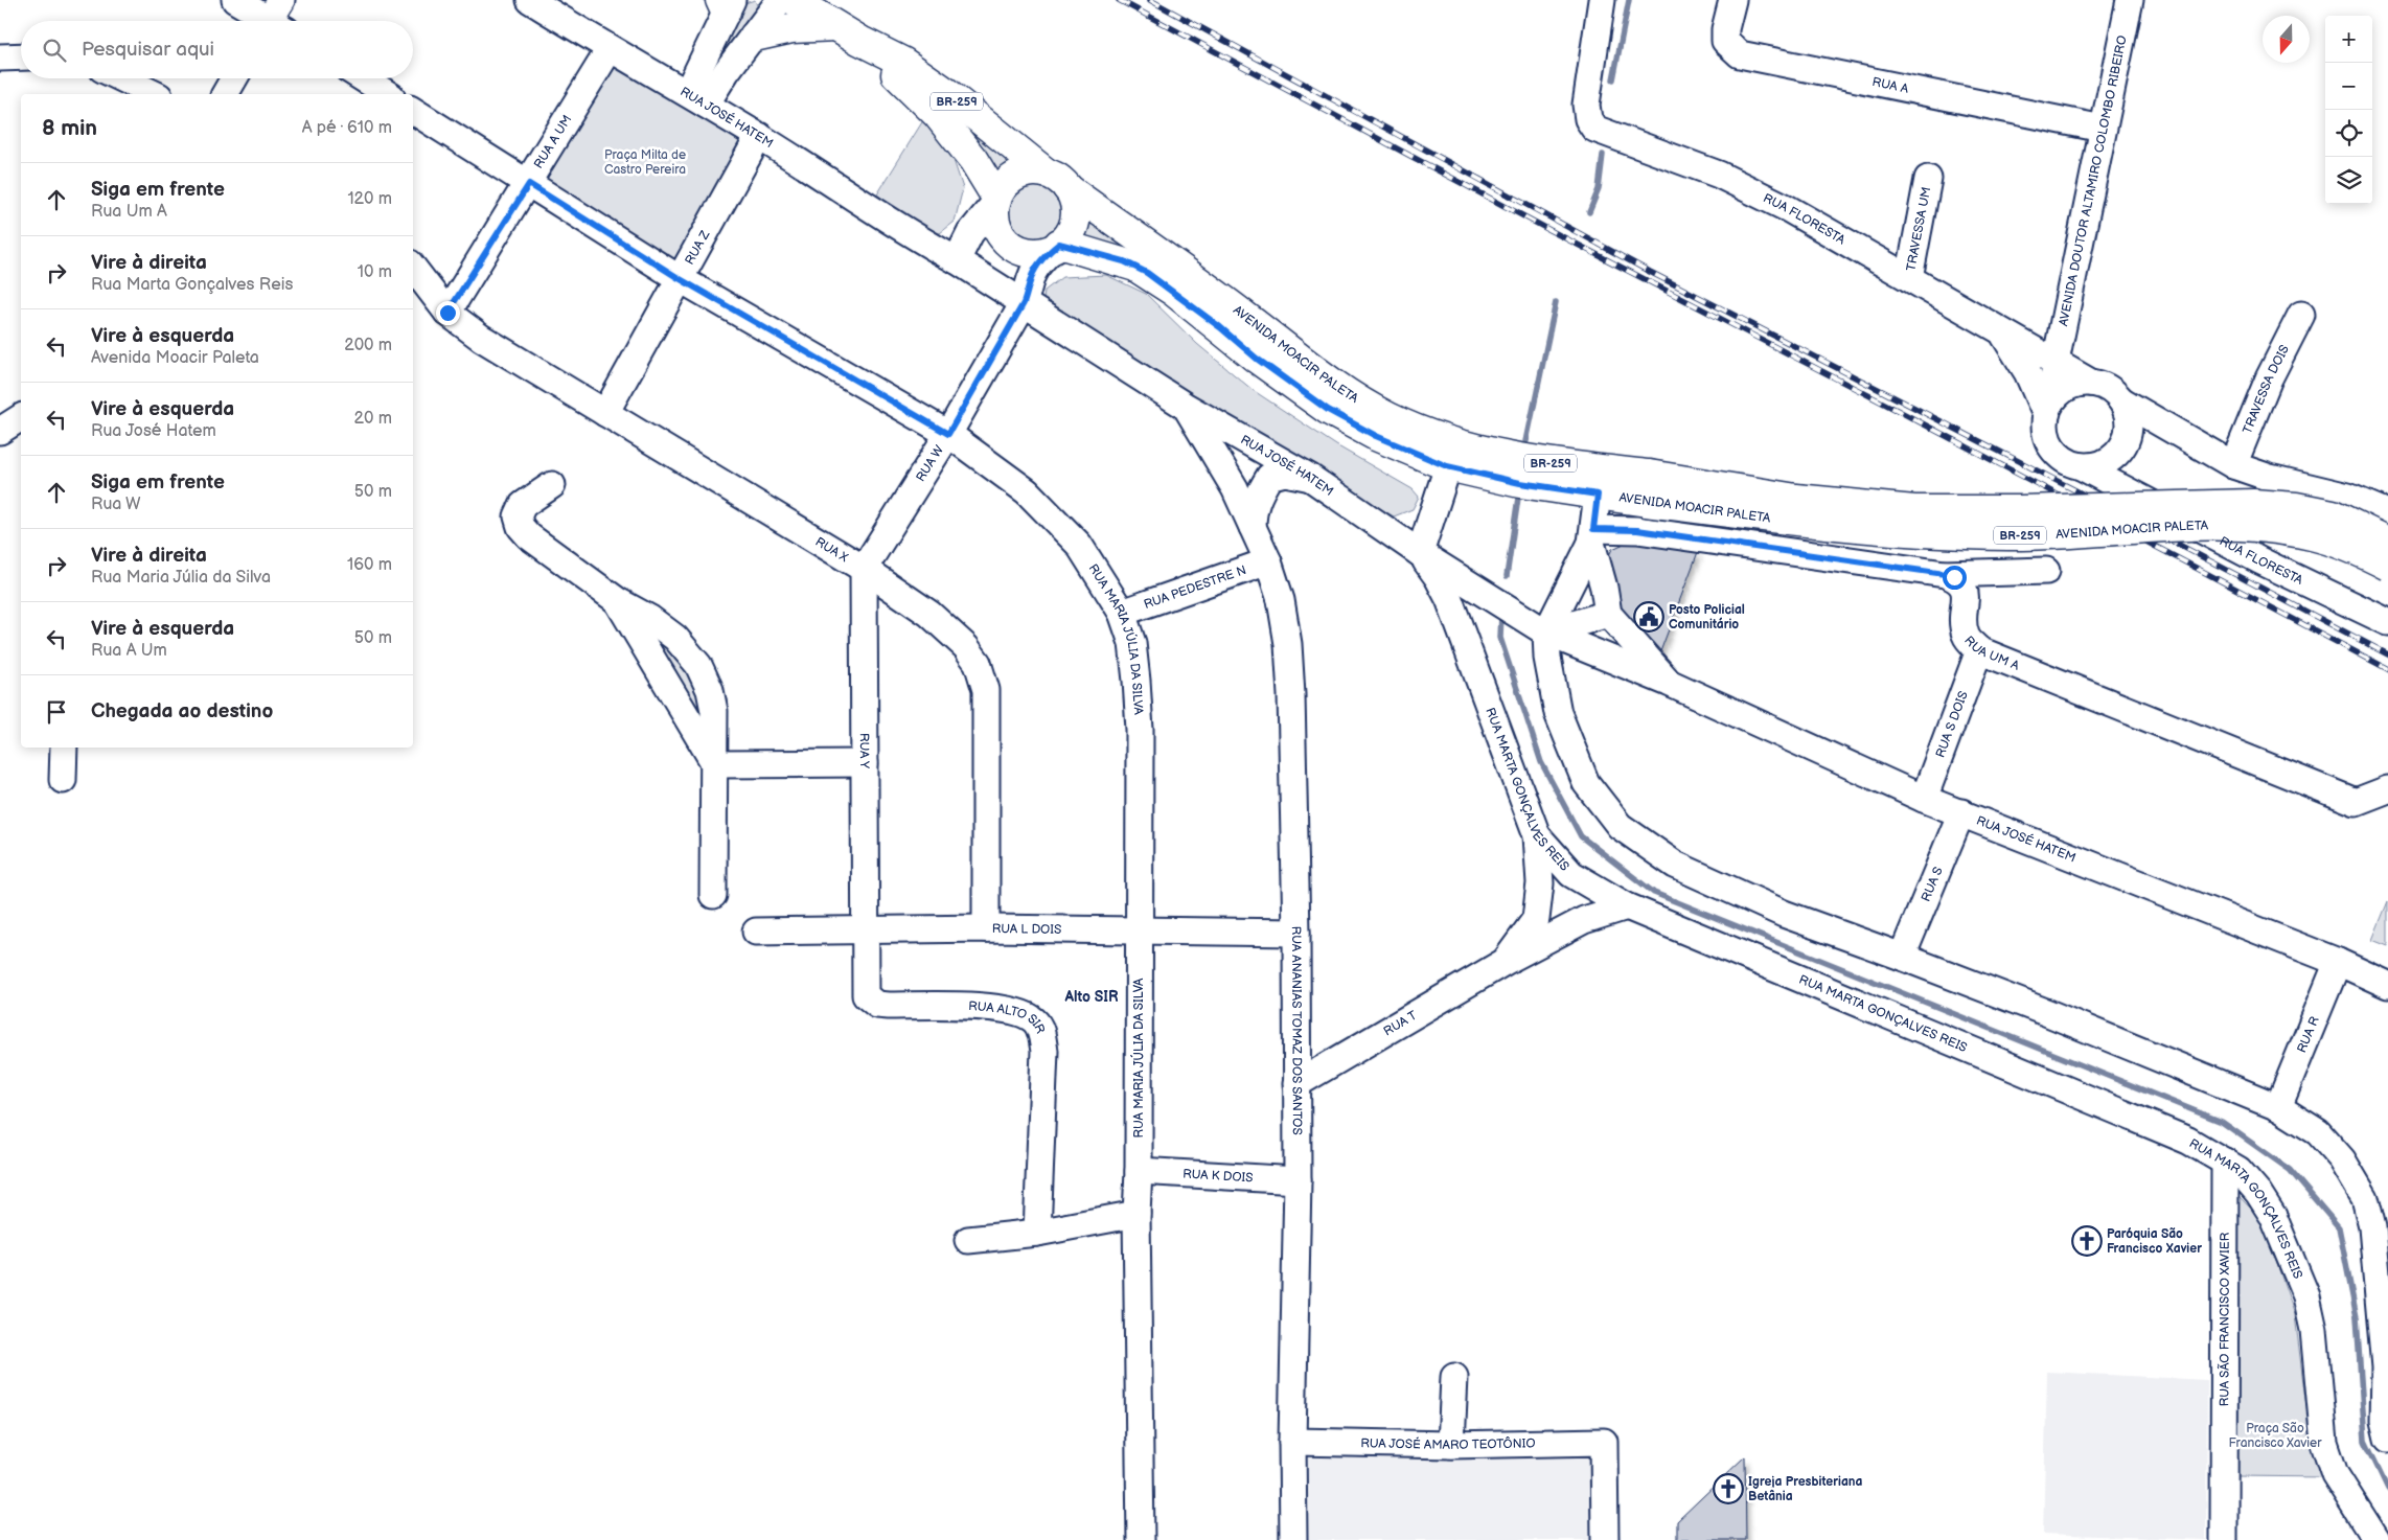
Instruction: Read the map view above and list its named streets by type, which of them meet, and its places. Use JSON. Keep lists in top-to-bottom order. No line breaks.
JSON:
{"streets":{"main road":["BR-259","AVENIDA MOACIR PALETA"],"street":["RUA A","RUA JOSÉ HATEM","RUA A UM","AVENIDA DOUTOR ALTAMIRO COLOMBO RIBEIRO","RUA FLORESTA","TRAVESSA UM","RUA Z","TRAVESSA DOIS","RUA W","RUA X","RUA PEDESTRE N","RUA MARIA JÚLIA DA SILVA","RUA UM A","RUA S DOIS","RUA Y","RUA MARTA GONÇALVES REIS","RUA S","RUA L DOIS","RUA ALTO SIR","RUA T","RUA ANANIAS TOMAZ DOS SANTOS","RUA R","RUA K DOIS","RUA SÃO FRANCISCO XAVIER","RUA JOSÉ AMARO TEOTÔNIO"]},"crossings":[["RUA A","AVENIDA DOUTOR ALTAMIRO COLOMBO RIBEIRO"],["RUA JOSÉ HATEM","RUA A UM"],["RUA JOSÉ HATEM","RUA Z"],["RUA JOSÉ HATEM","AVENIDA MOACIR PALETA"],["RUA JOSÉ HATEM","RUA W"],["RUA JOSÉ HATEM","RUA S DOIS"],["RUA JOSÉ HATEM","RUA MARTA GONÇALVES REIS"],["RUA JOSÉ HATEM","RUA S"],["RUA JOSÉ HATEM","RUA ANANIAS TOMAZ DOS SANTOS"],["RUA JOSÉ HATEM","RUA R"],["RUA A UM","RUA X"],["RUA A UM","RUA MARIA JÚLIA DA SILVA"],["AVENIDA DOUTOR ALTAMIRO COLOMBO RIBEIRO","RUA FLORESTA"],["RUA FLORESTA","TRAVESSA UM"],["RUA FLORESTA","TRAVESSA DOIS"],["RUA Z","RUA X"],["RUA Z","RUA MARIA JÚLIA DA SILVA"],["RUA W","RUA X"],["RUA W","RUA MARIA JÚLIA DA SILVA"],["RUA W","RUA Y"],["RUA X","RUA Y"],["RUA X","RUA L DOIS"],["RUA PEDESTRE N","RUA MARIA JÚLIA DA SILVA"],["RUA PEDESTRE N","RUA ANANIAS TOMAZ DOS SANTOS"],["RUA MARIA JÚLIA DA SILVA","RUA L DOIS"],["RUA MARIA JÚLIA DA SILVA","RUA K DOIS"],["RUA UM A","RUA S DOIS"],["RUA Y","RUA L DOIS"],["RUA Y","RUA ALTO SIR"],["RUA MARTA GONÇALVES REIS","RUA T"],["RUA MARTA GONÇALVES REIS","RUA SÃO FRANCISCO XAVIER"],["RUA L DOIS","RUA ALTO SIR"],["RUA L DOIS","RUA ANANIAS TOMAZ DOS SANTOS"],["RUA T","RUA ANANIAS TOMAZ DOS SANTOS"],["RUA ANANIAS TOMAZ DOS SANTOS","RUA K DOIS"],["RUA ANANIAS TOMAZ DOS SANTOS","RUA JOSÉ AMARO TEOTÔNIO"]],"districts":["Alto SIR"],"parks":["Praça Milta de Castro Pereira","Praça São Francisco Xavier"],"places":{"public building":["Posto Policial Comunitário"],"church":["Paróquia São Francisco Xavier","Igreja Presbiteriana Betânia"]},"north":"bottom","page":{"map_buttons":["+","−"],"search":"Pesquisar aqui","heading":["8 min","A pé · 610 m"],"list":[["Siga em frente","Rua Um A","120 m"],["Vire à direita","Rua Marta Gonçalves Reis","10 m"],["Vire à esquerda","Avenida Moacir Paleta","200 m"],["Vire à esquerda","Rua José Hatem","20 m"],["Siga em frente","Rua W","50 m"],["Vire à direita","Rua Maria Júlia da Silva","160 m"],["Vire à esquerda","Rua A Um","50 m"],"Chegada ao destino"]}}
